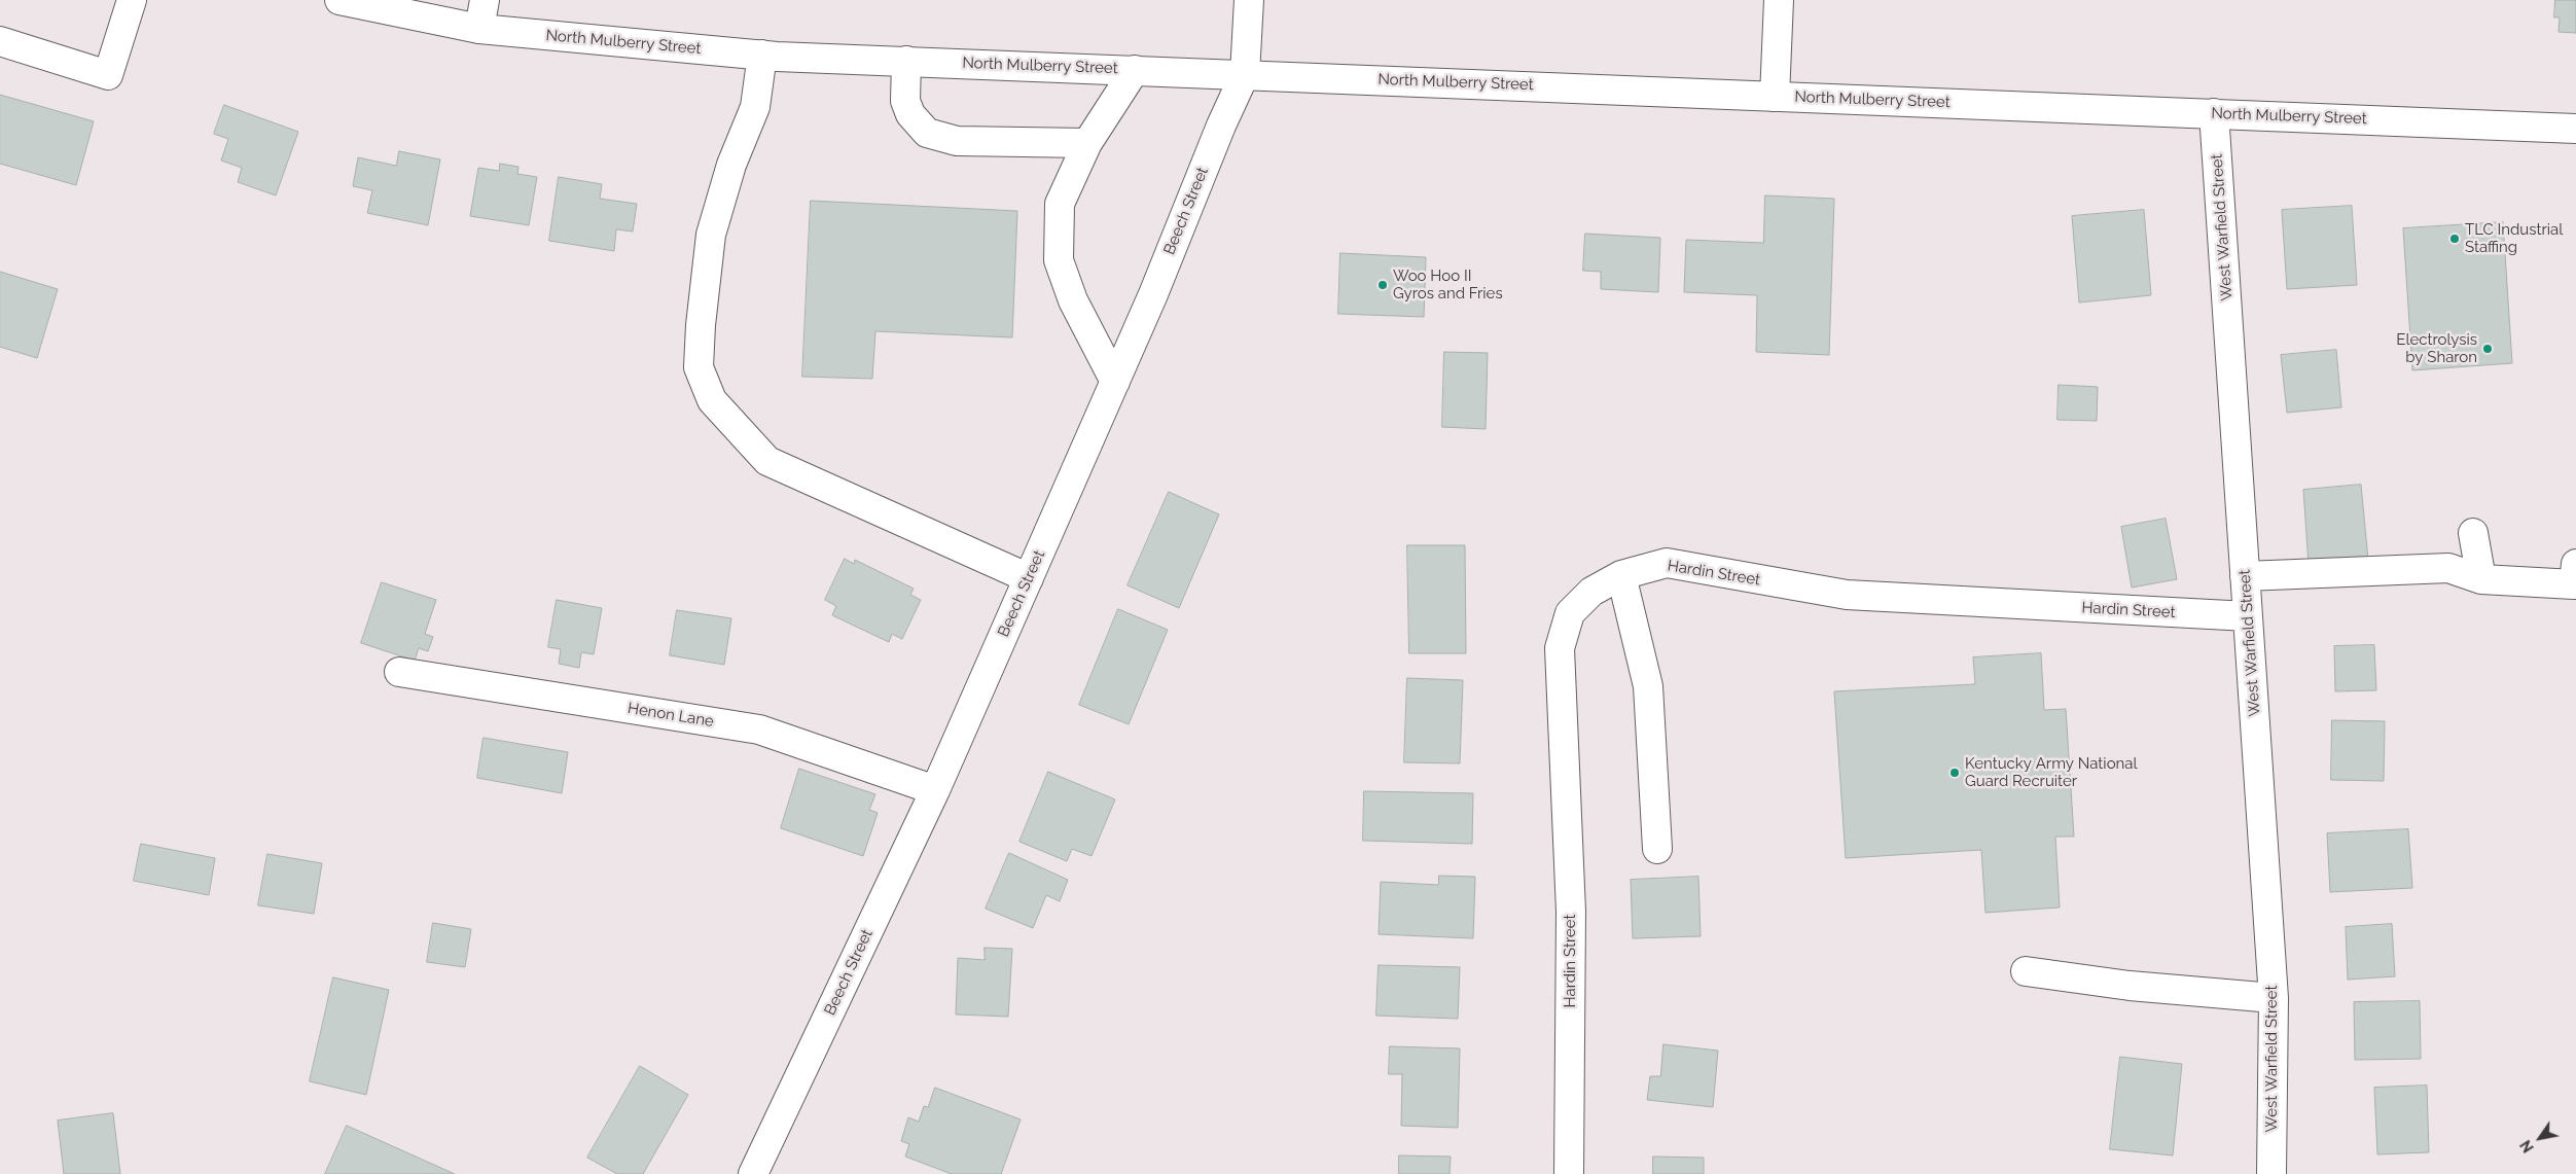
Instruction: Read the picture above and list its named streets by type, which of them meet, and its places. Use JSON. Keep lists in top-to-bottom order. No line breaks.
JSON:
{"streets":{"street":["North Mulberry Street","Beech Street","West Warfield Street","Hardin Street","Henon Lane"]},"crossings":[["North Mulberry Street","Beech Street"],["North Mulberry Street","West Warfield Street"],["Beech Street","Henon Lane"],["West Warfield Street","Hardin Street"]],"places":["TLC Industrial Staffing","Woo Hoo II Gyros and Fries","Electrolysis by Sharon","Kentucky Army National Guard Recruiter"],"north":"bottom left"}
